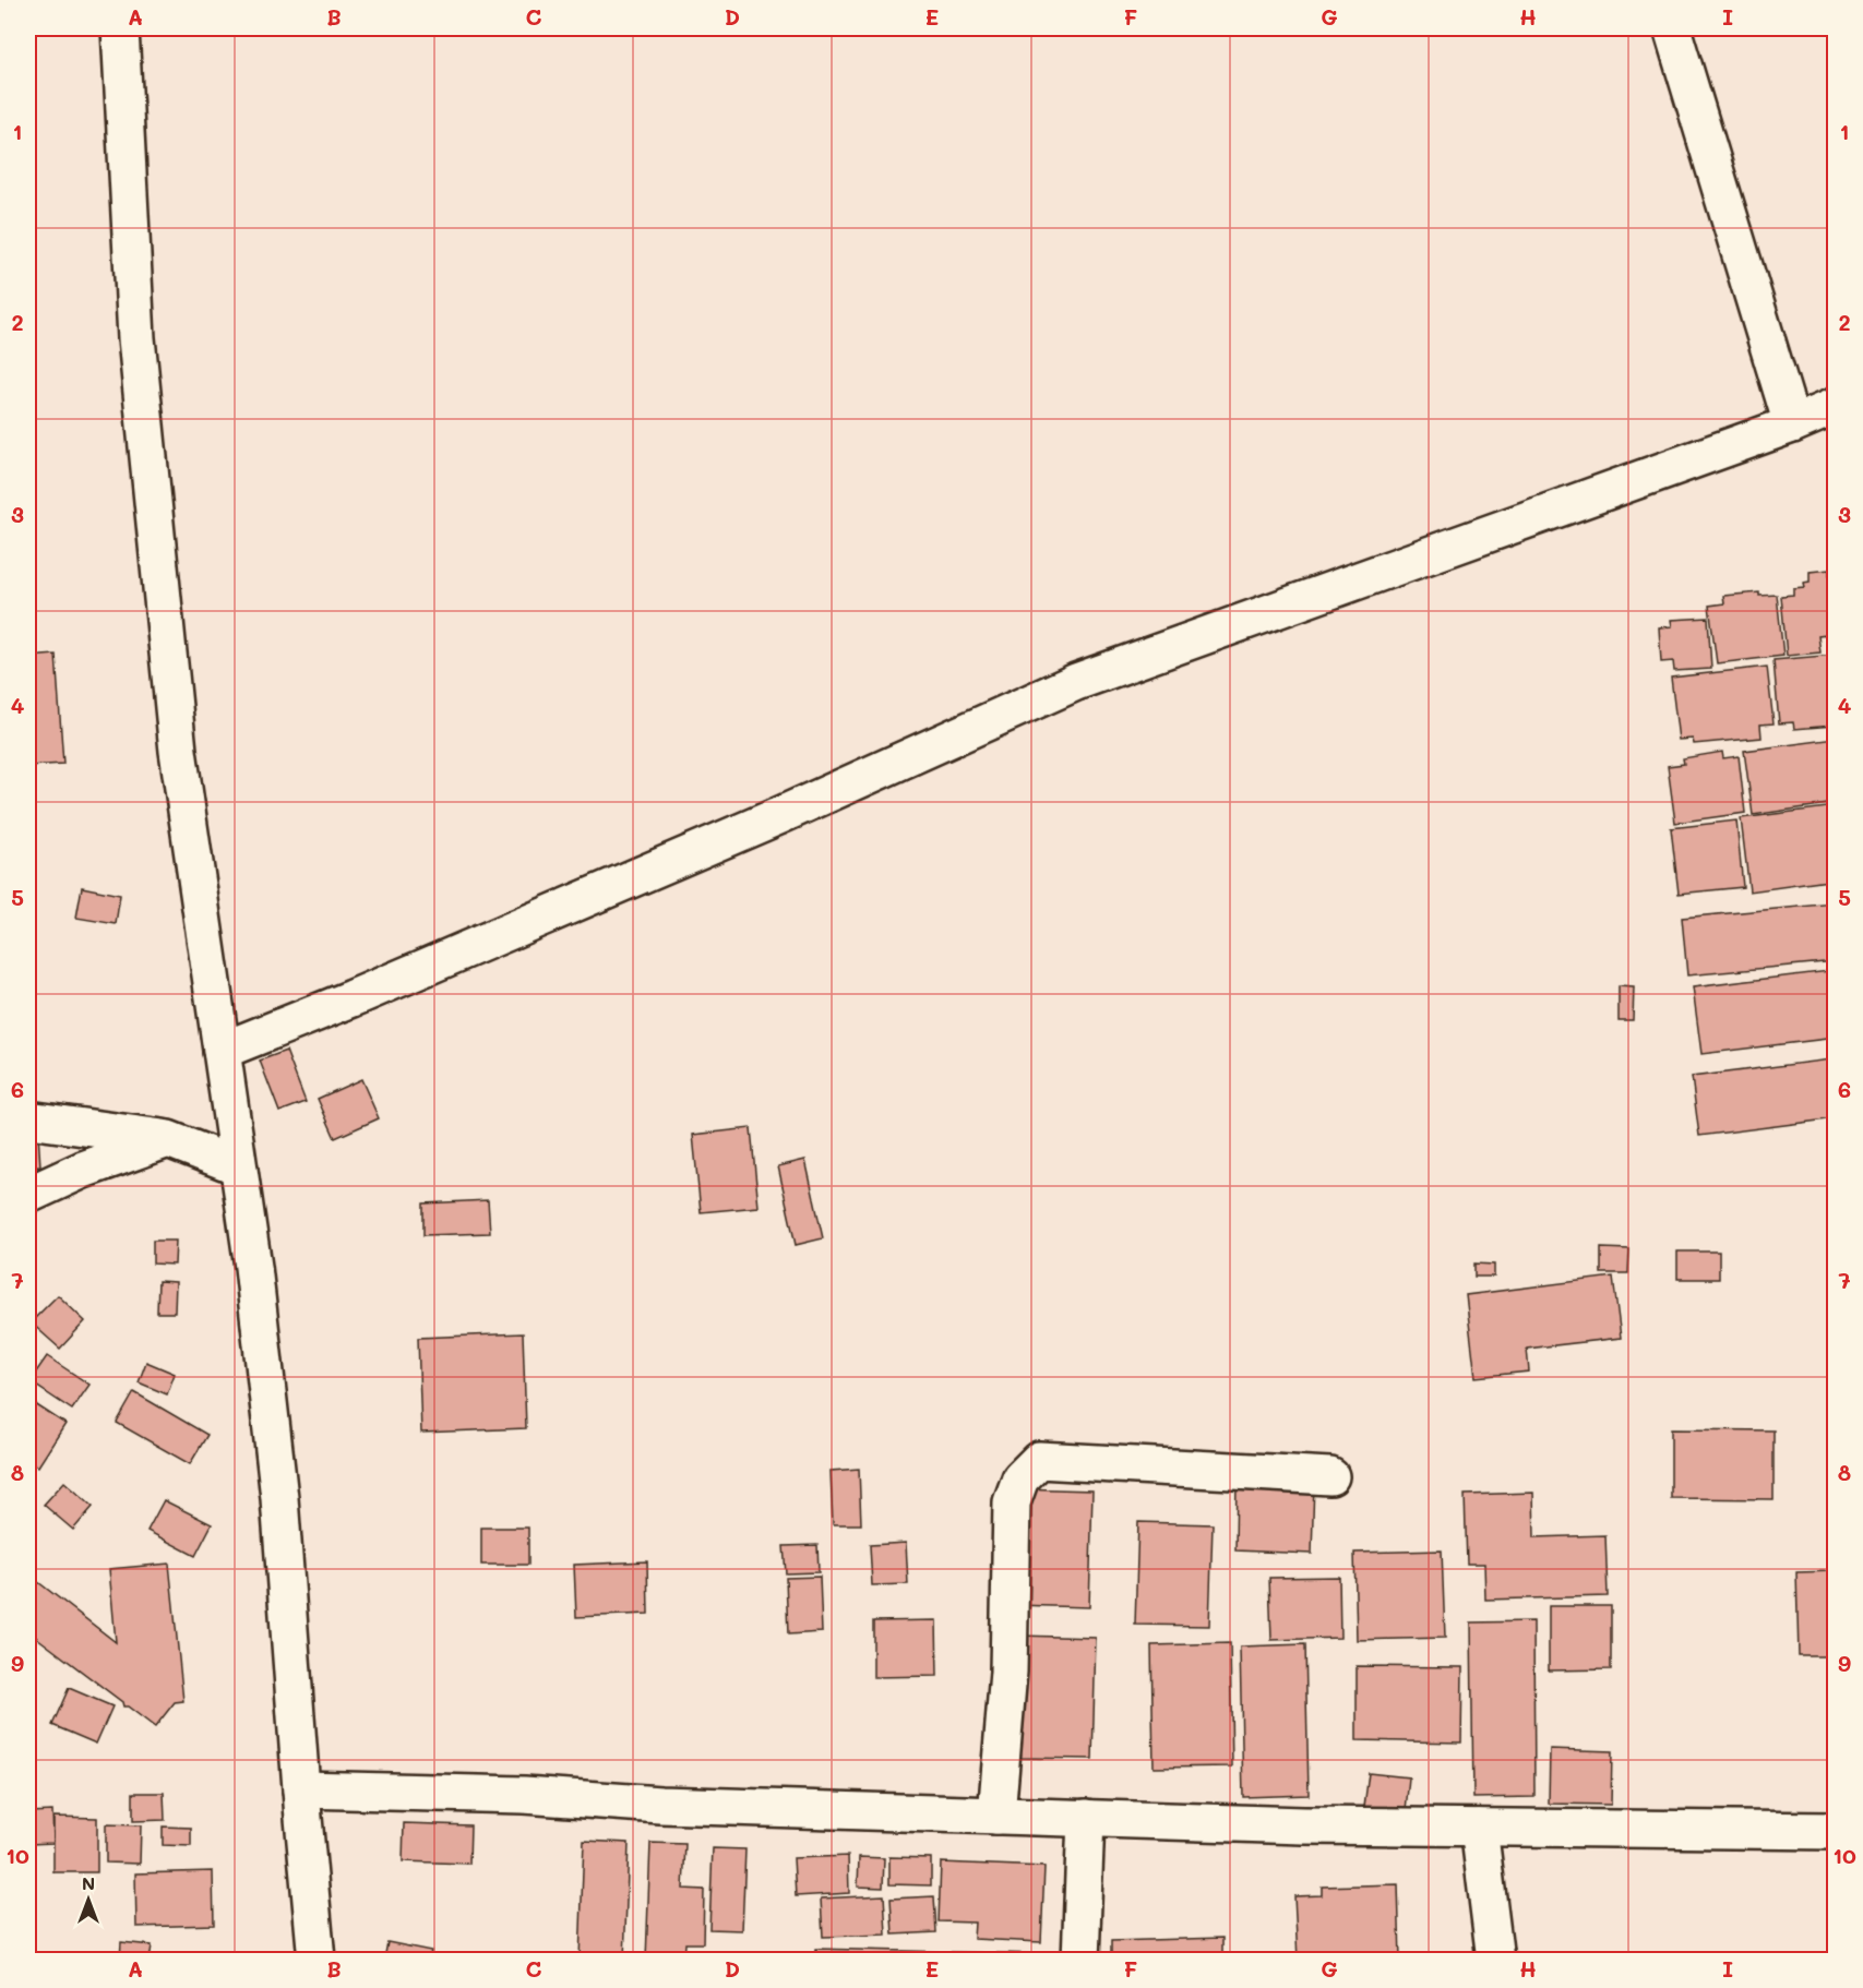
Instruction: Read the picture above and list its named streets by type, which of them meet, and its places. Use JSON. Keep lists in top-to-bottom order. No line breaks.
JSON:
{"north":"top","grid":{"columns":["A","B","C","D","E","F","G","H","I"],"rows":["1","2","3","4","5","6","7","8","9","10"]}}
